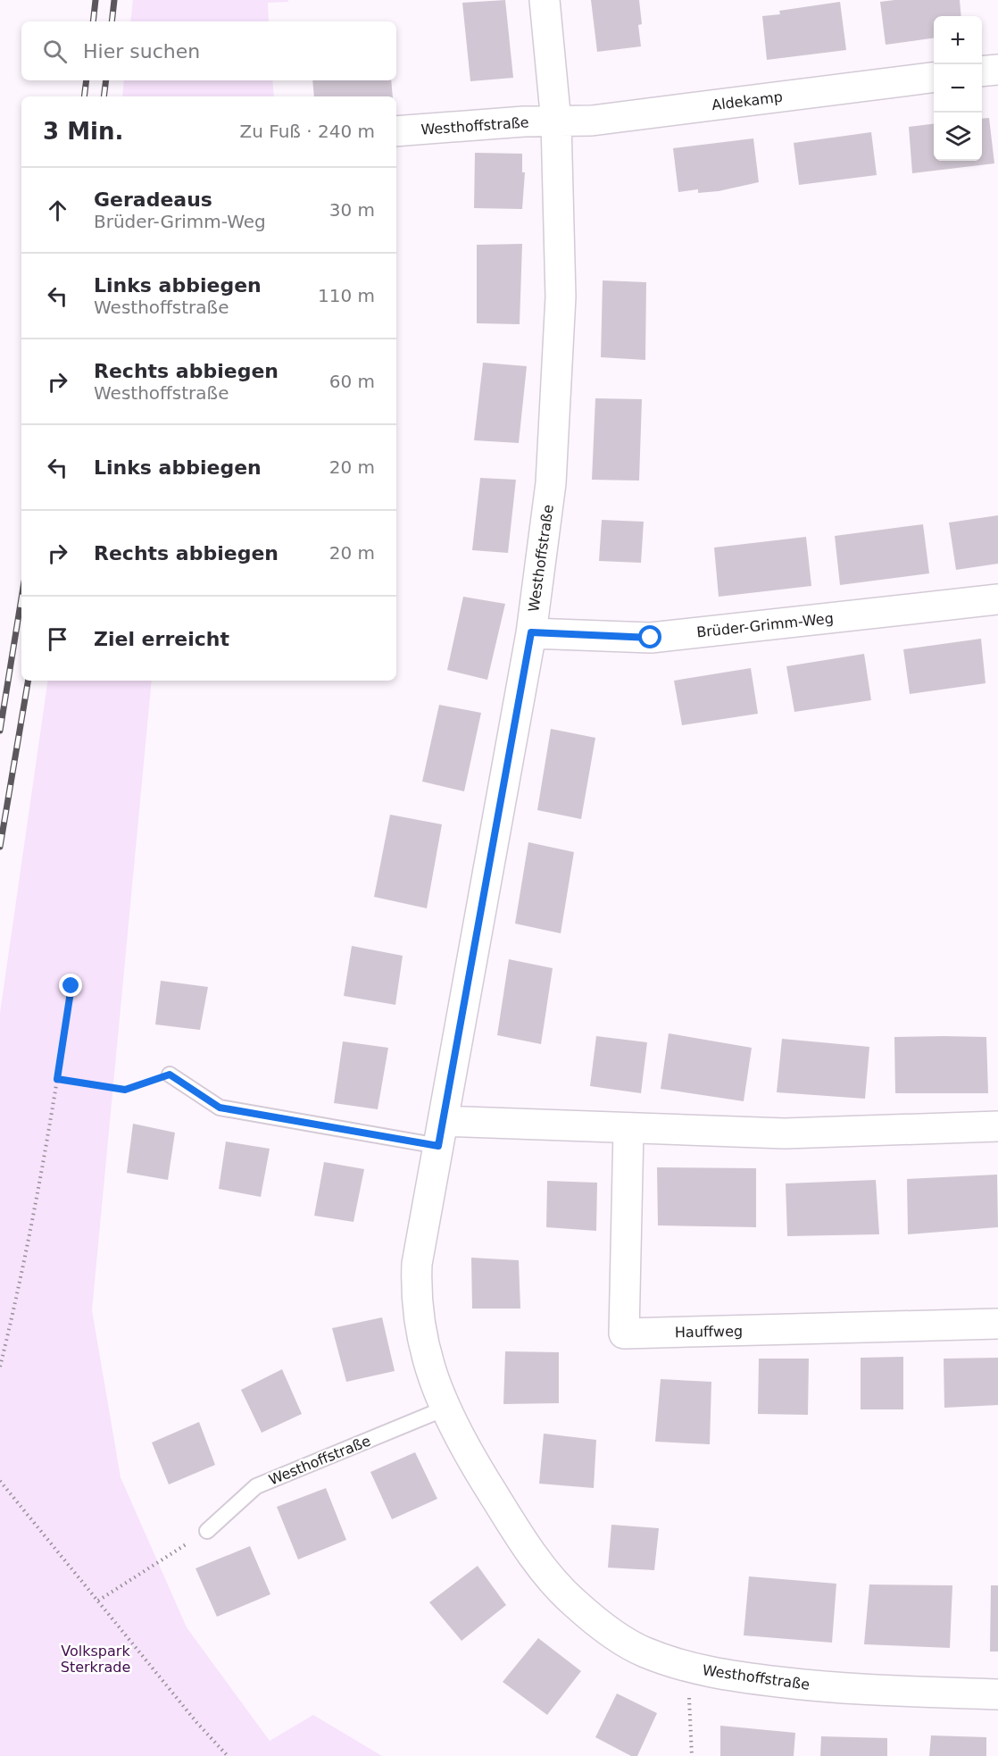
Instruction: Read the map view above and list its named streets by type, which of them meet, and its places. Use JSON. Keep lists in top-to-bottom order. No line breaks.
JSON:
{"streets":{"street":["Aldekamp","Westhoffstraße","Brüder-Grimm-Weg","Hauffweg"]},"crossings":[["Aldekamp","Westhoffstraße"],["Westhoffstraße","Brüder-Grimm-Weg"]],"parks":["Volkspark Sterkrade"],"page":{"map_buttons":["+","−"],"search":"Hier suchen","heading":["3 Min.","Zu Fuß · 240 m"],"list":[["Geradeaus","Brüder-Grimm-Weg","30 m"],["Links abbiegen","Westhoffstraße","110 m"],["Rechts abbiegen","Westhoffstraße","60 m"],["Links abbiegen","20 m"],["Rechts abbiegen","20 m"],"Ziel erreicht"]}}
